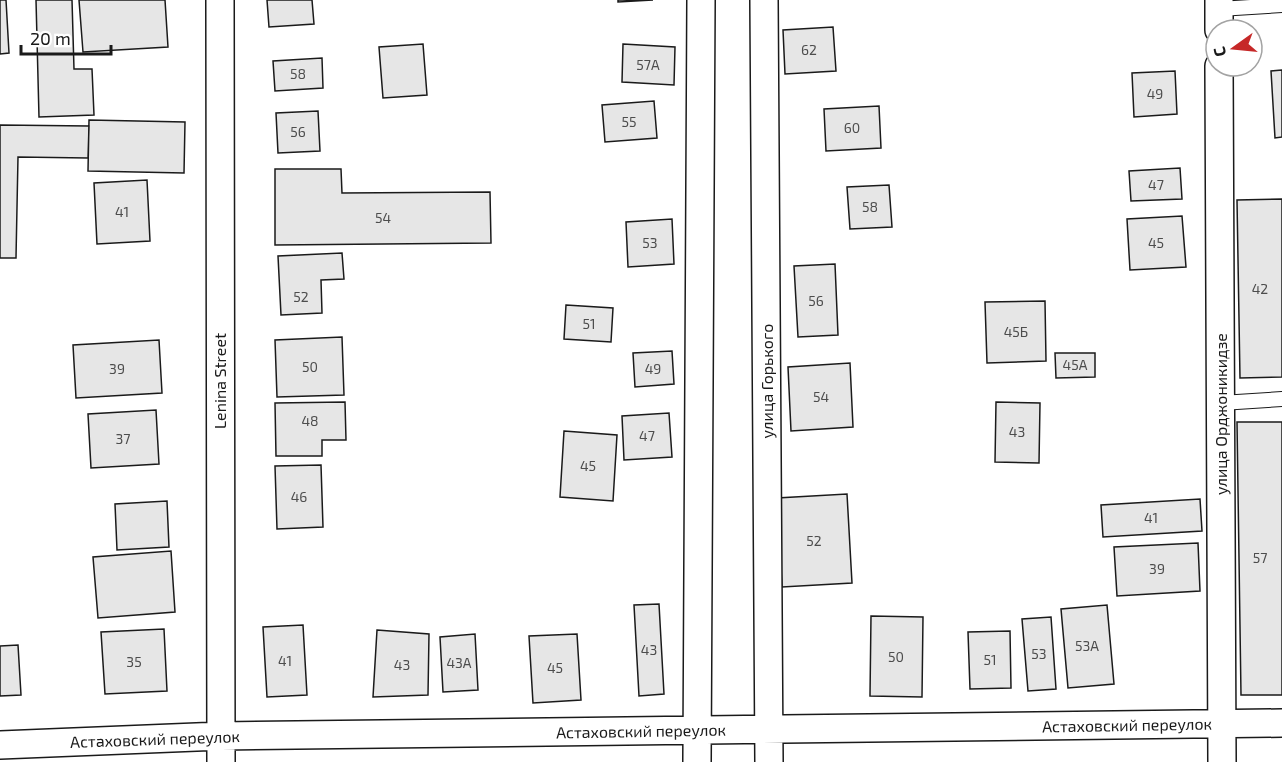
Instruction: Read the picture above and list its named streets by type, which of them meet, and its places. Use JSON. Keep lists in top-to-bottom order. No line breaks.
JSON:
{"streets":{"street":["Lenina Street","улица Горького","улица Орджоникидзе","Астаховский переулок"]},"crossings":[["Lenina Street","Астаховский переулок"],["улица Горького","Астаховский переулок"],["улица Орджоникидзе","Астаховский переулок"]],"house_numbers":["62","57А","58","49","55","60","56","47","58","41","54","53","45","42","52","56","51","45Б","45А","50","39","49","54","48","43","47","37","45","46","41","52","57","39","53А","43","53","50","51","41","35","43А","43","45"],"scale_bar":"20 m","north":"left"}
